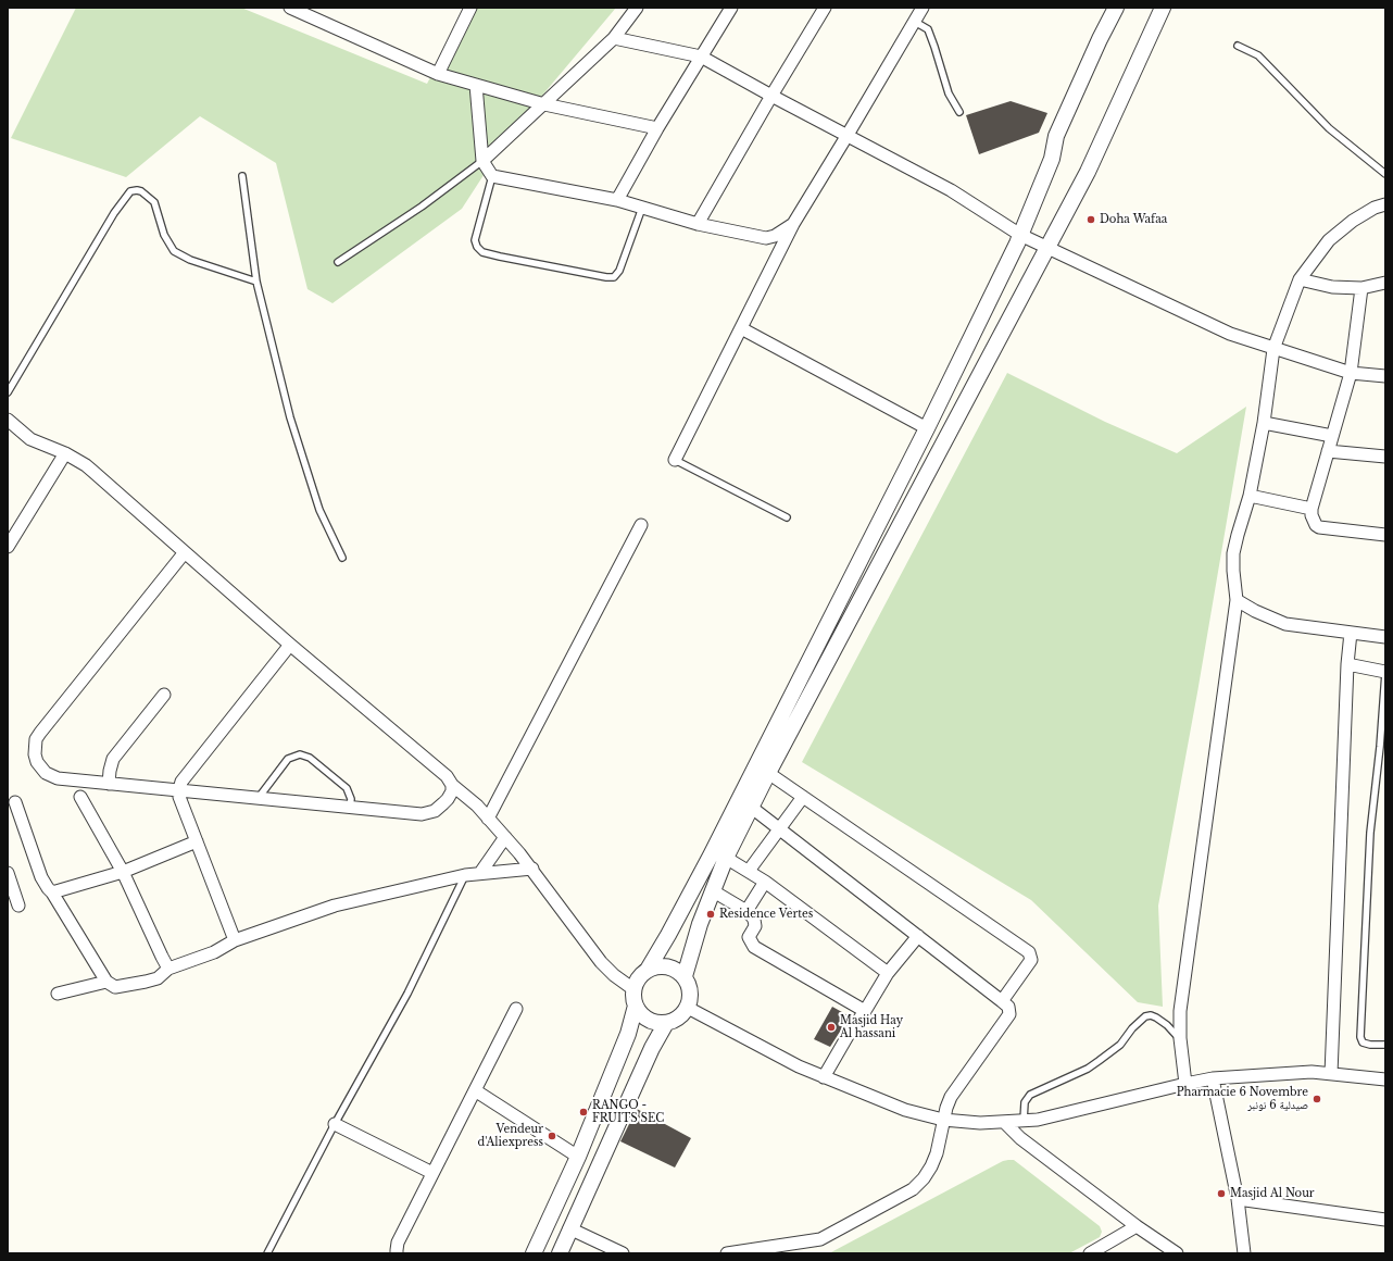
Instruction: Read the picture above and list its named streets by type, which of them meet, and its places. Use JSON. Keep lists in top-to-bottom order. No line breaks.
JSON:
{"places":["Doha Wafaa","Residence Vertes","Masjid Hay Al hassani","Pharmacie 6 Novembre صيدلية 6 نونبر","RANGO - FRUITS SEC","Vendeur d'Aliexpress","Masjid Al Nour"]}
